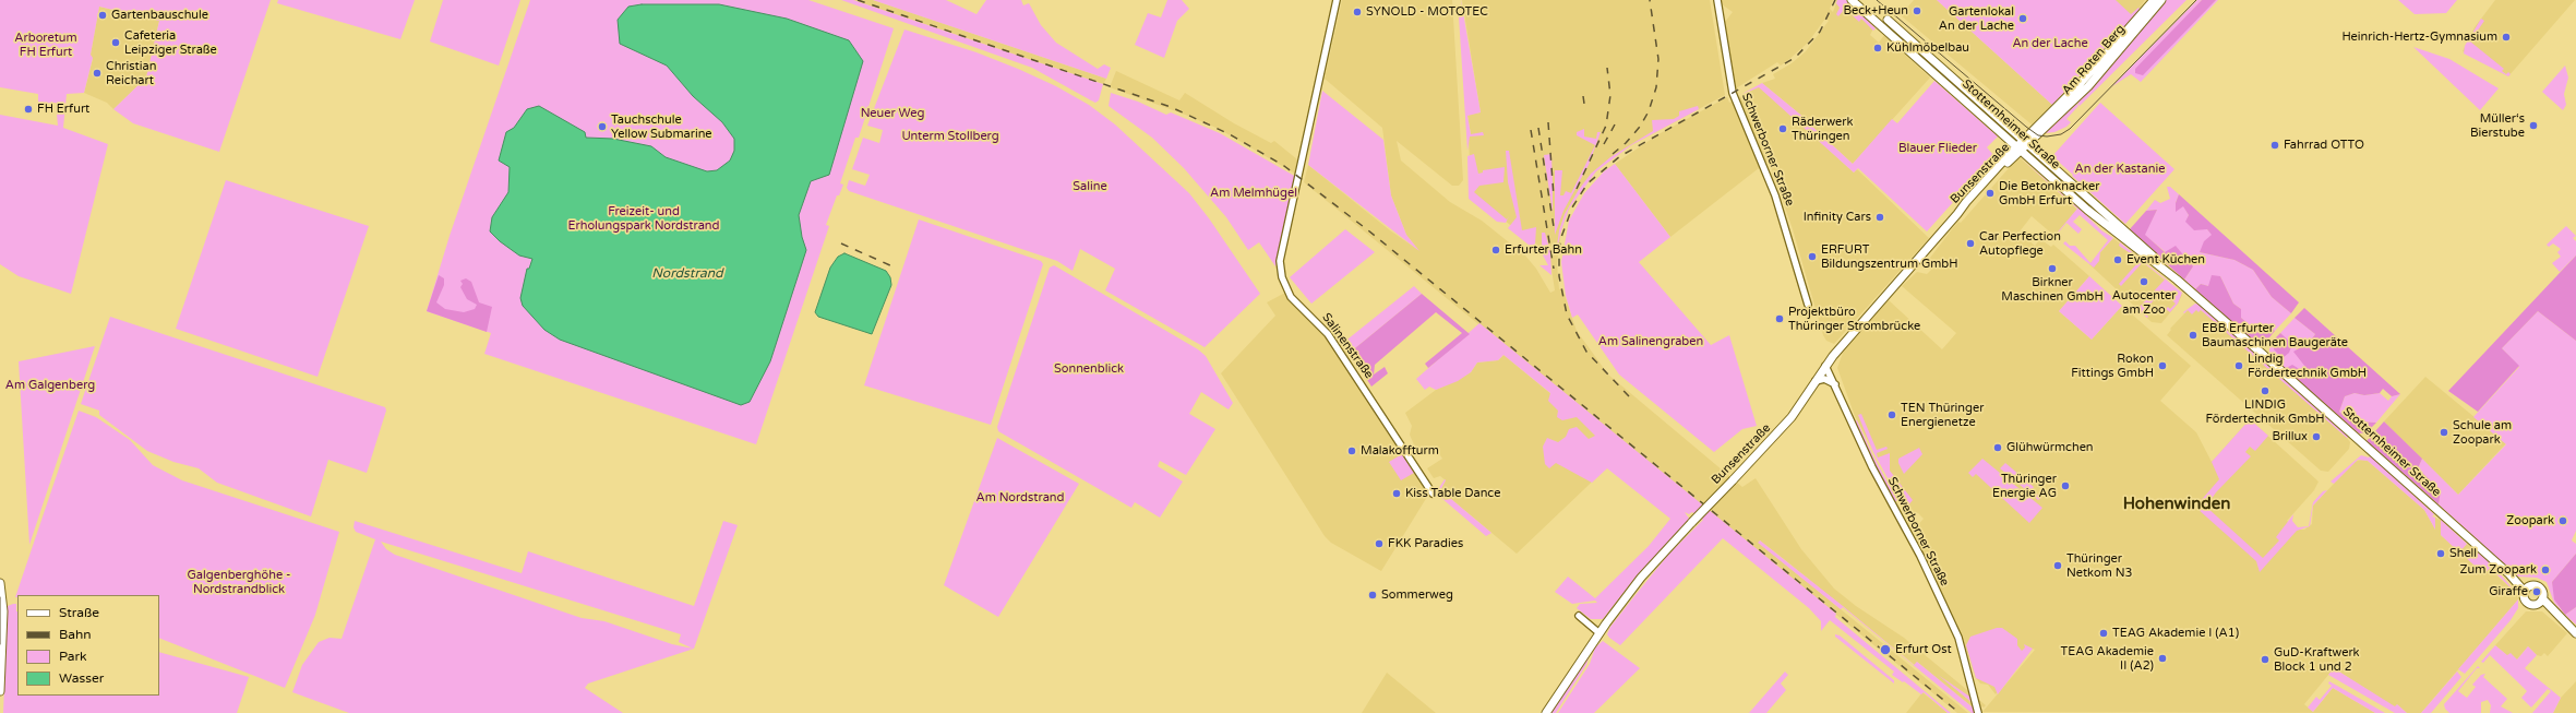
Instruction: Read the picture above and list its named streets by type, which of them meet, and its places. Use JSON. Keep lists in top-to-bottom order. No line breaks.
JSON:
{"streets":{"main road":["Am Roten Berg","Stotternheimer Straße","Bunsenstraße"],"street":["Schwerborner Straße","Salinenstraße"]},"crossings":[["Am Roten Berg","Stotternheimer Straße"],["Am Roten Berg","Bunsenstraße"],["Stotternheimer Straße","Bunsenstraße"],["Schwerborner Straße","Bunsenstraße"]],"districts":["Hohenwinden"],"water":["Nordstrand"],"parks":["Arboretum FH Erfurt","An der Lache","Neuer Weg","Unterm Stollberg","Blauer Flieder","An der Kastanie","Saline","Am Melmhügel","Freizeit- und Erholungspark Nordstrand","Am Salinengraben","Sonnenblick","Am Galgenberg","Am Nordstrand","Galgenberghöhe - Nordstrandblick"],"places":["Beck+Heun","SYNOLD - MOTOTEC","Gartenbauschule","Gartenlokal An der Lache","Heinrich-Hertz-Gymnasium","Cafeteria Leipziger Straße","Kühlmöbelbau","Christian Reichart","FH Erfurt","Müller‘s Bierstube","Tauchschule Yellow Submarine","Räderwerk Thüringen","Fahrrad OTTO","Die Betonknacker GmbH Erfurt","Infinity Cars","Car Perfection Autopflege","Erfurter Bahn","ERFURT Bildungszentrum GmbH","Event Küchen","Birkner Maschinen GmbH","Autocenter am Zoo","Projektbüro Thüringer Strombrücke","EBB Erfurter Baumaschinen Baugeräte","Rokon Fittings GmbH","Lindig Fördertechnik GmbH","LINDIG Fördertechnik GmbH","TEN Thüringer Energienetze","Schule am Zoopark","Brillux","Glühwürmchen","Malakoffturm","Thüringer Energie AG","Kiss Table Dance","Zoopark","FKK Paradies","Shell","Thüringer Netkom N3","Zum Zoopark","Giraffe","Sommerweg","TEAG Akademie I (A1)","Erfurt Ost","TEAG Akademie II (A2)","GuD-Kraftwerk Block 1 und 2"],"legend":["Straße","Bahn","Park","Wasser"]}
